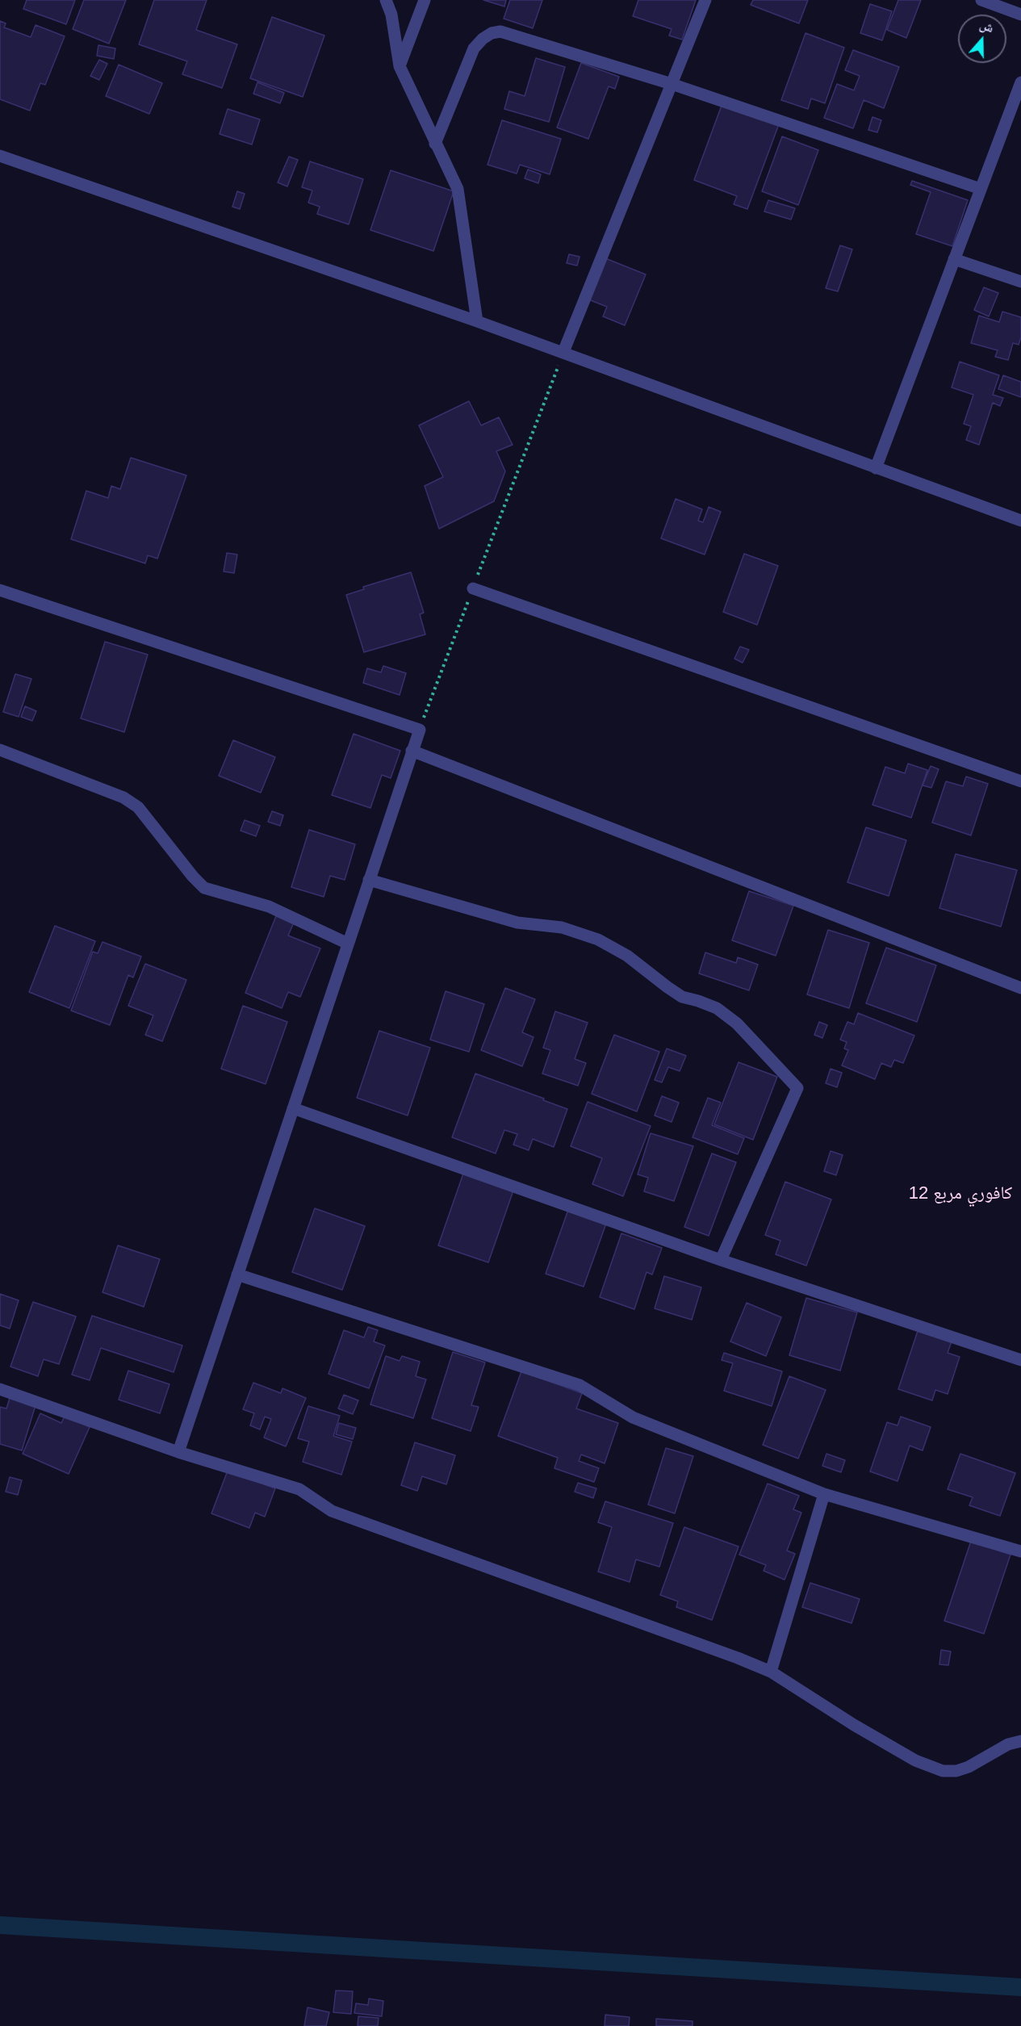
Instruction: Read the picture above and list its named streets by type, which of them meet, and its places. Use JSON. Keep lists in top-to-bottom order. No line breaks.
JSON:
{"districts":["كافوري مربع 12"],"north":"top"}
